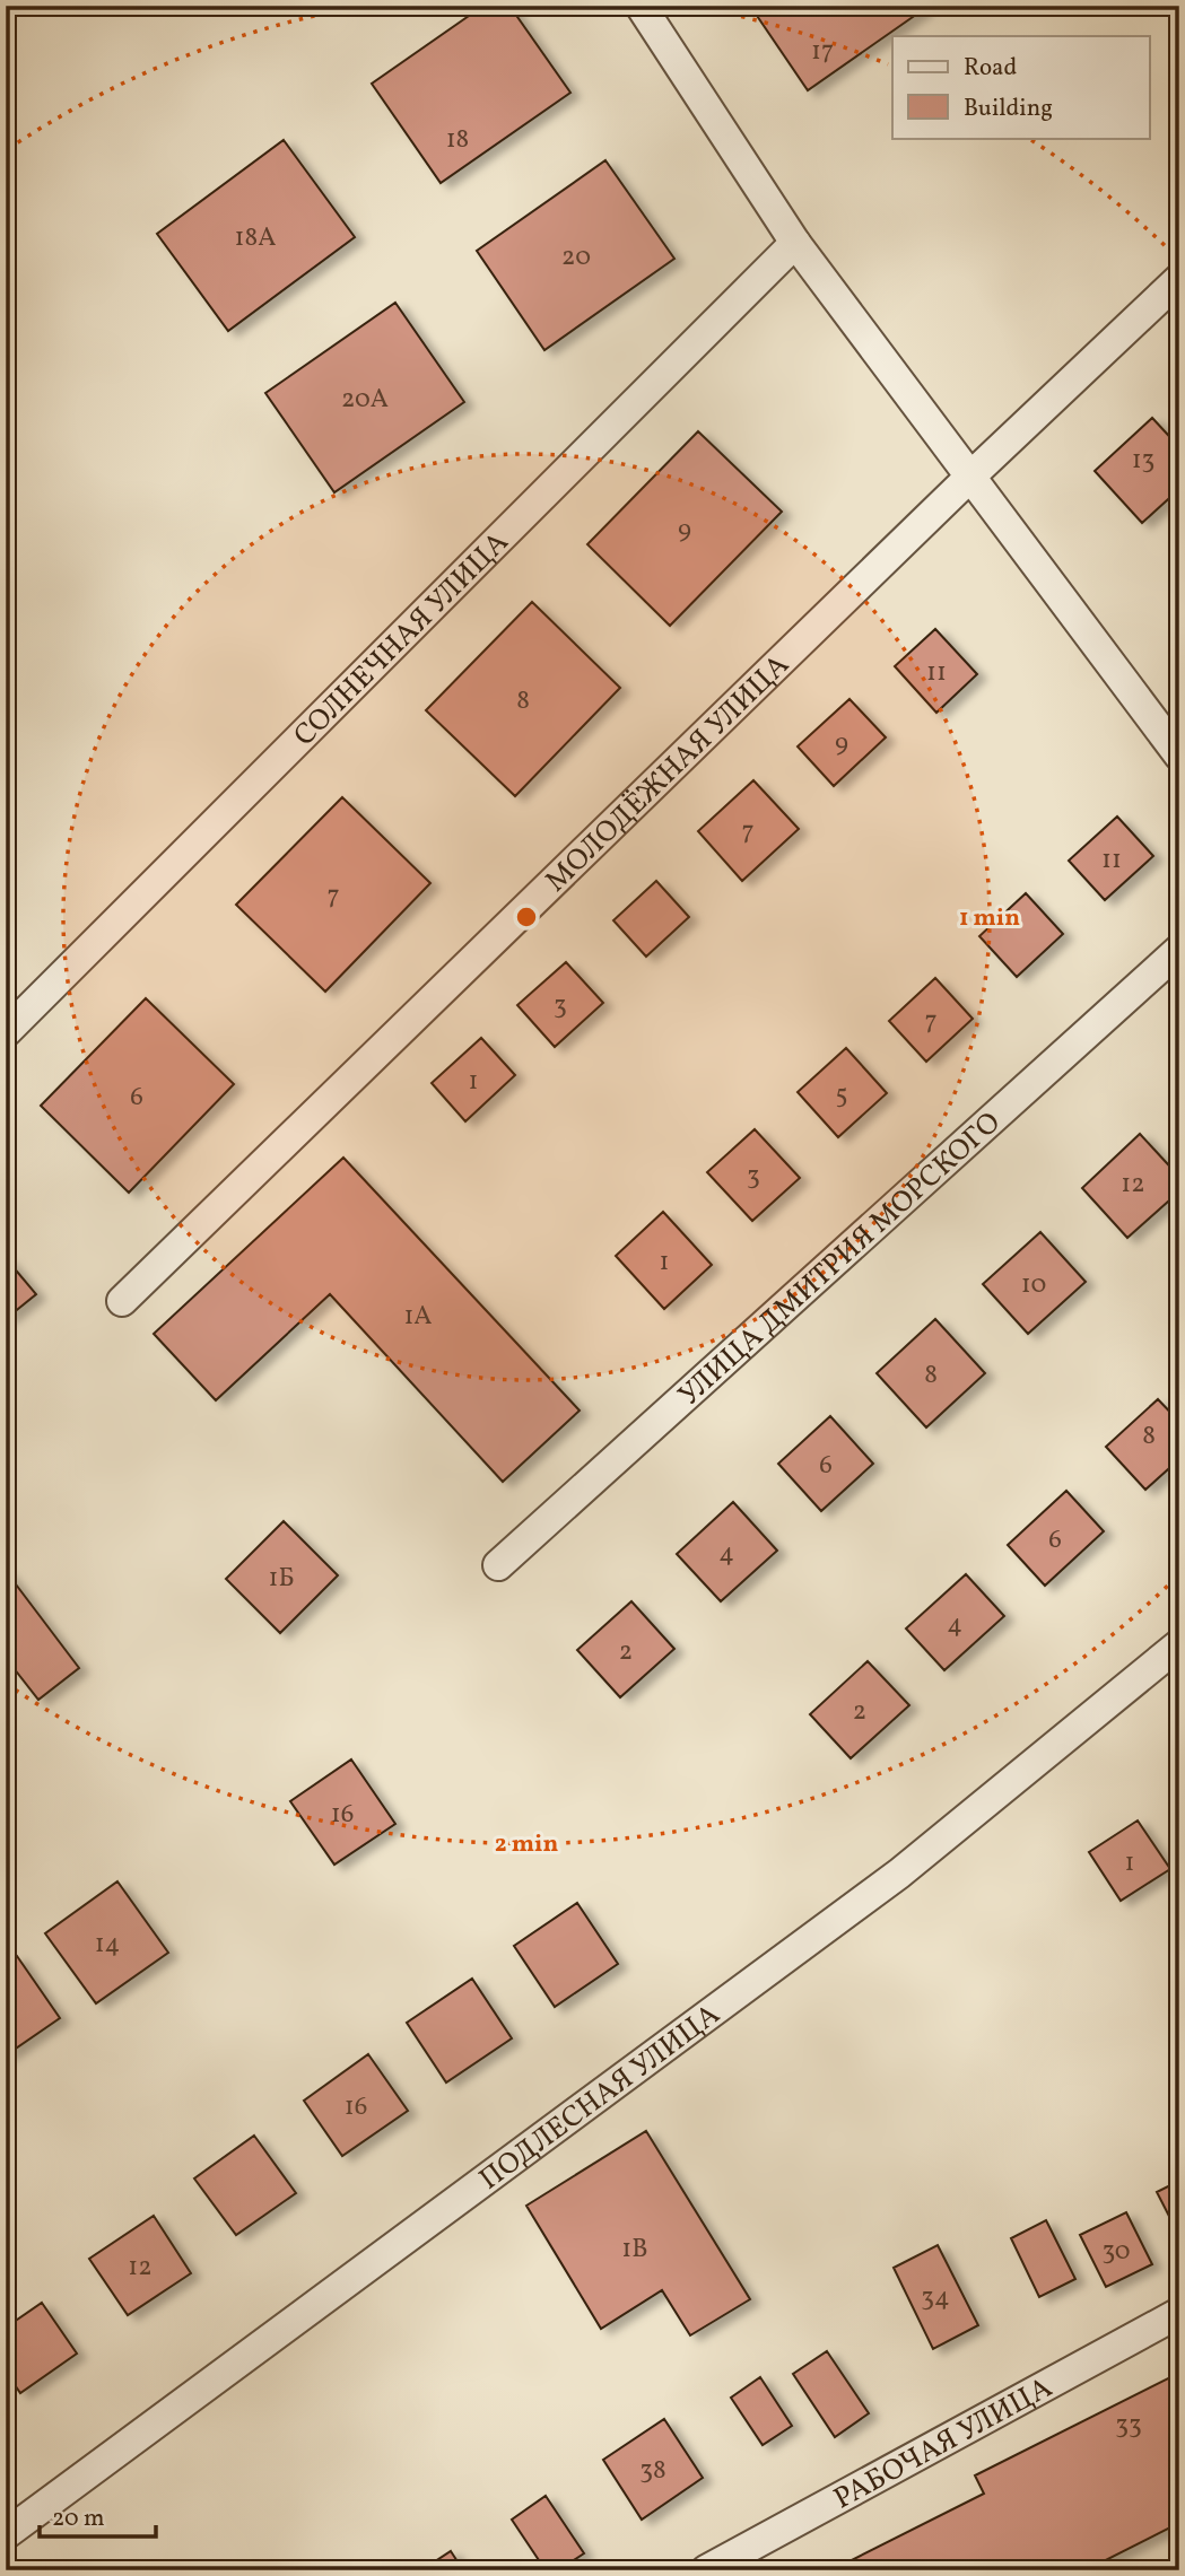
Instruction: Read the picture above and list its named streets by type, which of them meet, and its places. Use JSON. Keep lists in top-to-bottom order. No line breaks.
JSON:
{"streets":{"street":["СОЛНЕЧНАЯ УЛИЦА","МОЛОДЁЖНАЯ УЛИЦА","УЛИЦА ДМИТРИЯ МОРСКОГО","ПОДЛЕСНАЯ УЛИЦА","РАБОЧАЯ УЛИЦА"]},"house_numbers":["17","18","18А","20","20А","13","9","11","8","9","7","11","7","3","7","1","5","6","3","12","1","10","1А","8","8","6","6","4","1Б","4","2","2","16","1","14","16","1В","30","12","34","33","38"],"legend":["Road","Building"],"scale_bar":"20 m","rings":["1 min","2 min"]}
